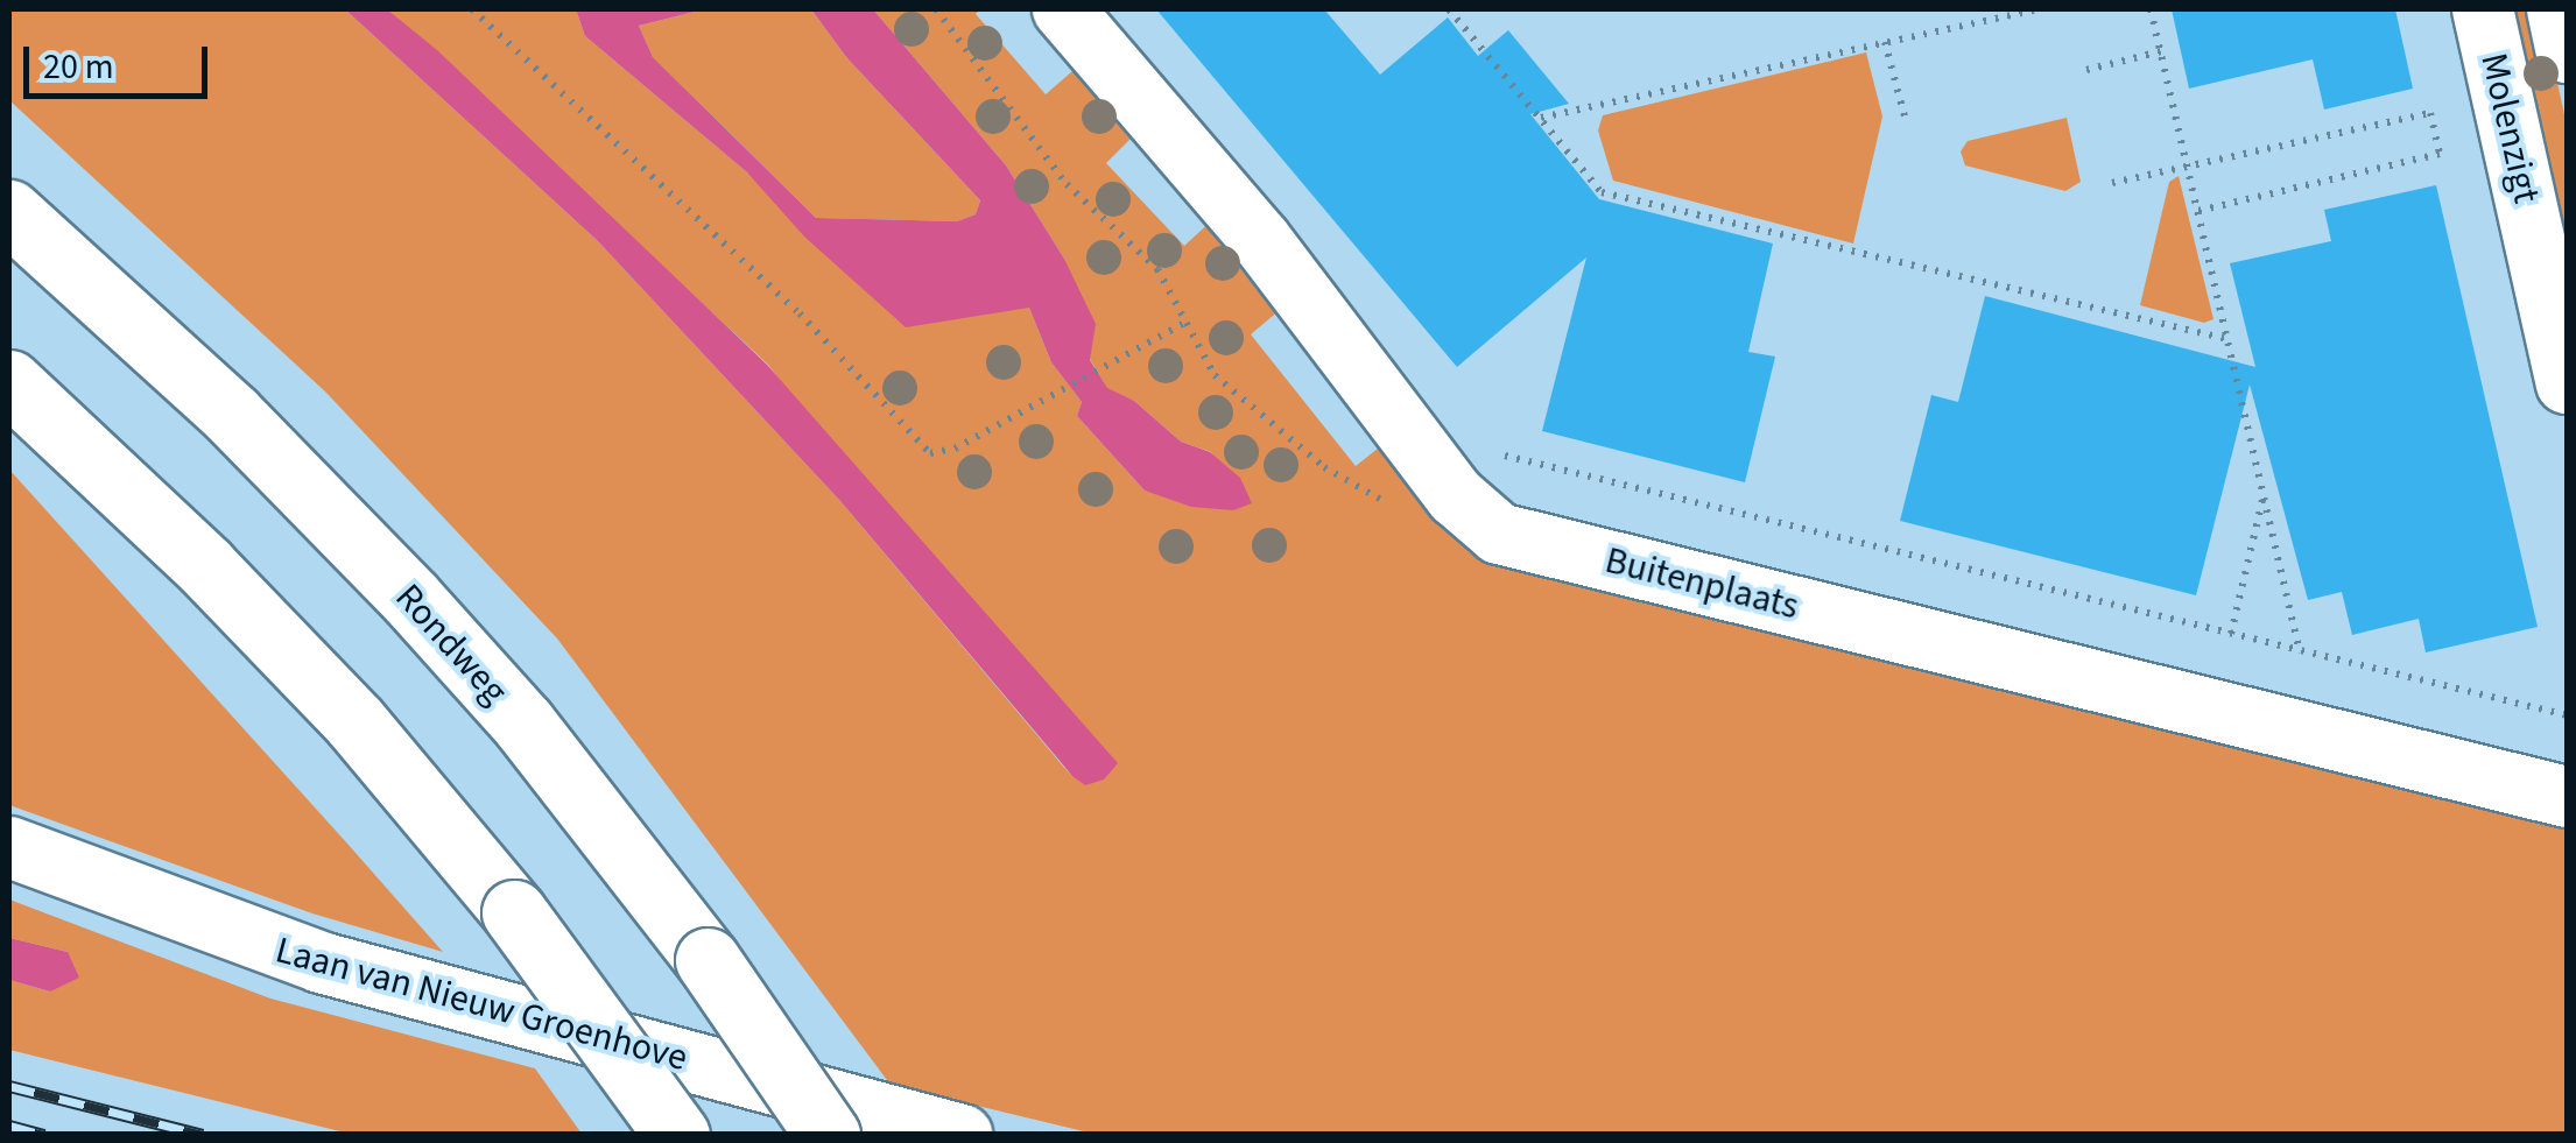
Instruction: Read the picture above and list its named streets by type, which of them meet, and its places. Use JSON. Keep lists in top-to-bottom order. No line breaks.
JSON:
{"streets":{"highway":["Rondweg"],"street":["Molenzigt","Buitenplaats","Laan van Nieuw Groenhove"]},"scale_bar":"20 m"}
